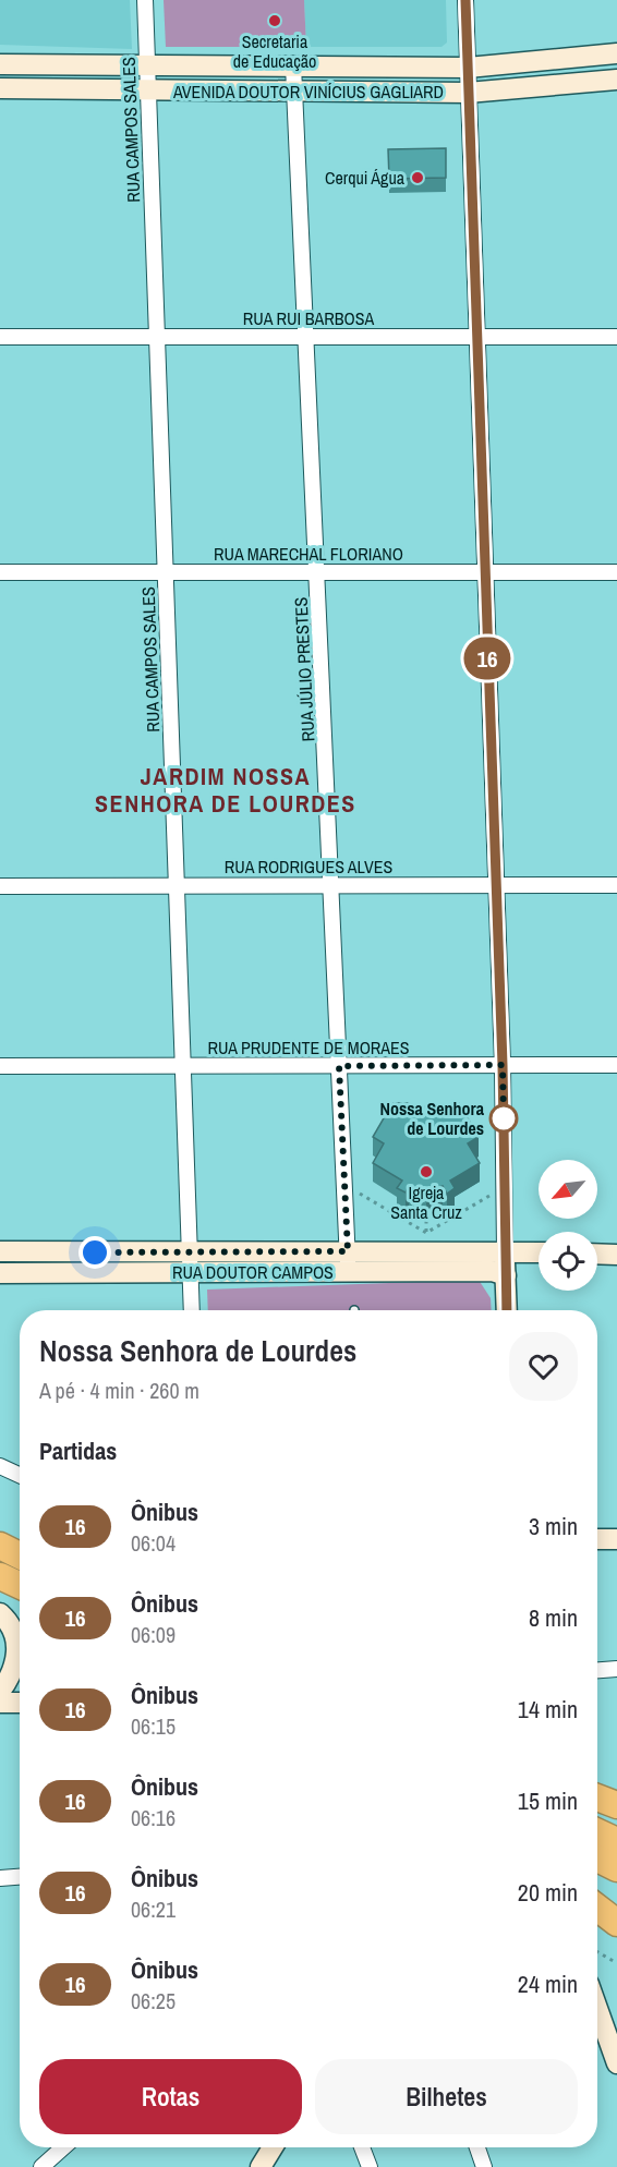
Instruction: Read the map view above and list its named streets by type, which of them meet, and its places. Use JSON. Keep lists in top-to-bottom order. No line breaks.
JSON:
{"streets":{"street":["AVENIDA DOUTOR VINÍCIUS GAGLIARD","RUA CAMPOS SALES","RUA RUI BARBOSA","RUA MARECHAL FLORIANO","RUA JÚLIO PRESTES","RUA RODRIGUES ALVES","RUA PRUDENTE DE MORAES","RUA DOUTOR CAMPOS"]},"crossings":[["AVENIDA DOUTOR VINÍCIUS GAGLIARD","RUA CAMPOS SALES"],["AVENIDA DOUTOR VINÍCIUS GAGLIARD","RUA JÚLIO PRESTES"],["RUA CAMPOS SALES","RUA RUI BARBOSA"],["RUA CAMPOS SALES","RUA MARECHAL FLORIANO"],["RUA CAMPOS SALES","RUA RODRIGUES ALVES"],["RUA CAMPOS SALES","RUA PRUDENTE DE MORAES"],["RUA CAMPOS SALES","RUA DOUTOR CAMPOS"],["RUA RUI BARBOSA","RUA JÚLIO PRESTES"],["RUA MARECHAL FLORIANO","RUA JÚLIO PRESTES"],["RUA JÚLIO PRESTES","RUA RODRIGUES ALVES"],["RUA JÚLIO PRESTES","RUA PRUDENTE DE MORAES"],["RUA JÚLIO PRESTES","RUA DOUTOR CAMPOS"]],"districts":["JARDIM NOSSA SENHORA DE LOURDES"],"places":["Secretaria de Educação","Cerqui Água","Nossa Senhora de Lourdes","Igreja Santa Cruz"],"lines":["bus line 16"],"north":"bottom left","page":{"on_map":"16","heading":[["Nossa Senhora de Lourdes","A pé · 4 min · 260 m"],"Partidas"],"list":[{"mark":"16","name":"Ônibus","note":"06:04","value":"3 min"},{"mark":"16","name":"Ônibus","note":"06:09","value":"8 min"},{"mark":"16","name":"Ônibus","note":"06:15","value":"14 min"},{"mark":"16","name":"Ônibus","note":"06:16","value":"15 min"},{"mark":"16","name":"Ônibus","note":"06:21","value":"20 min"},{"mark":"16","name":"Ônibus","note":"06:25","value":"24 min"}],"buttons":["Rotas","Bilhetes"]}}
